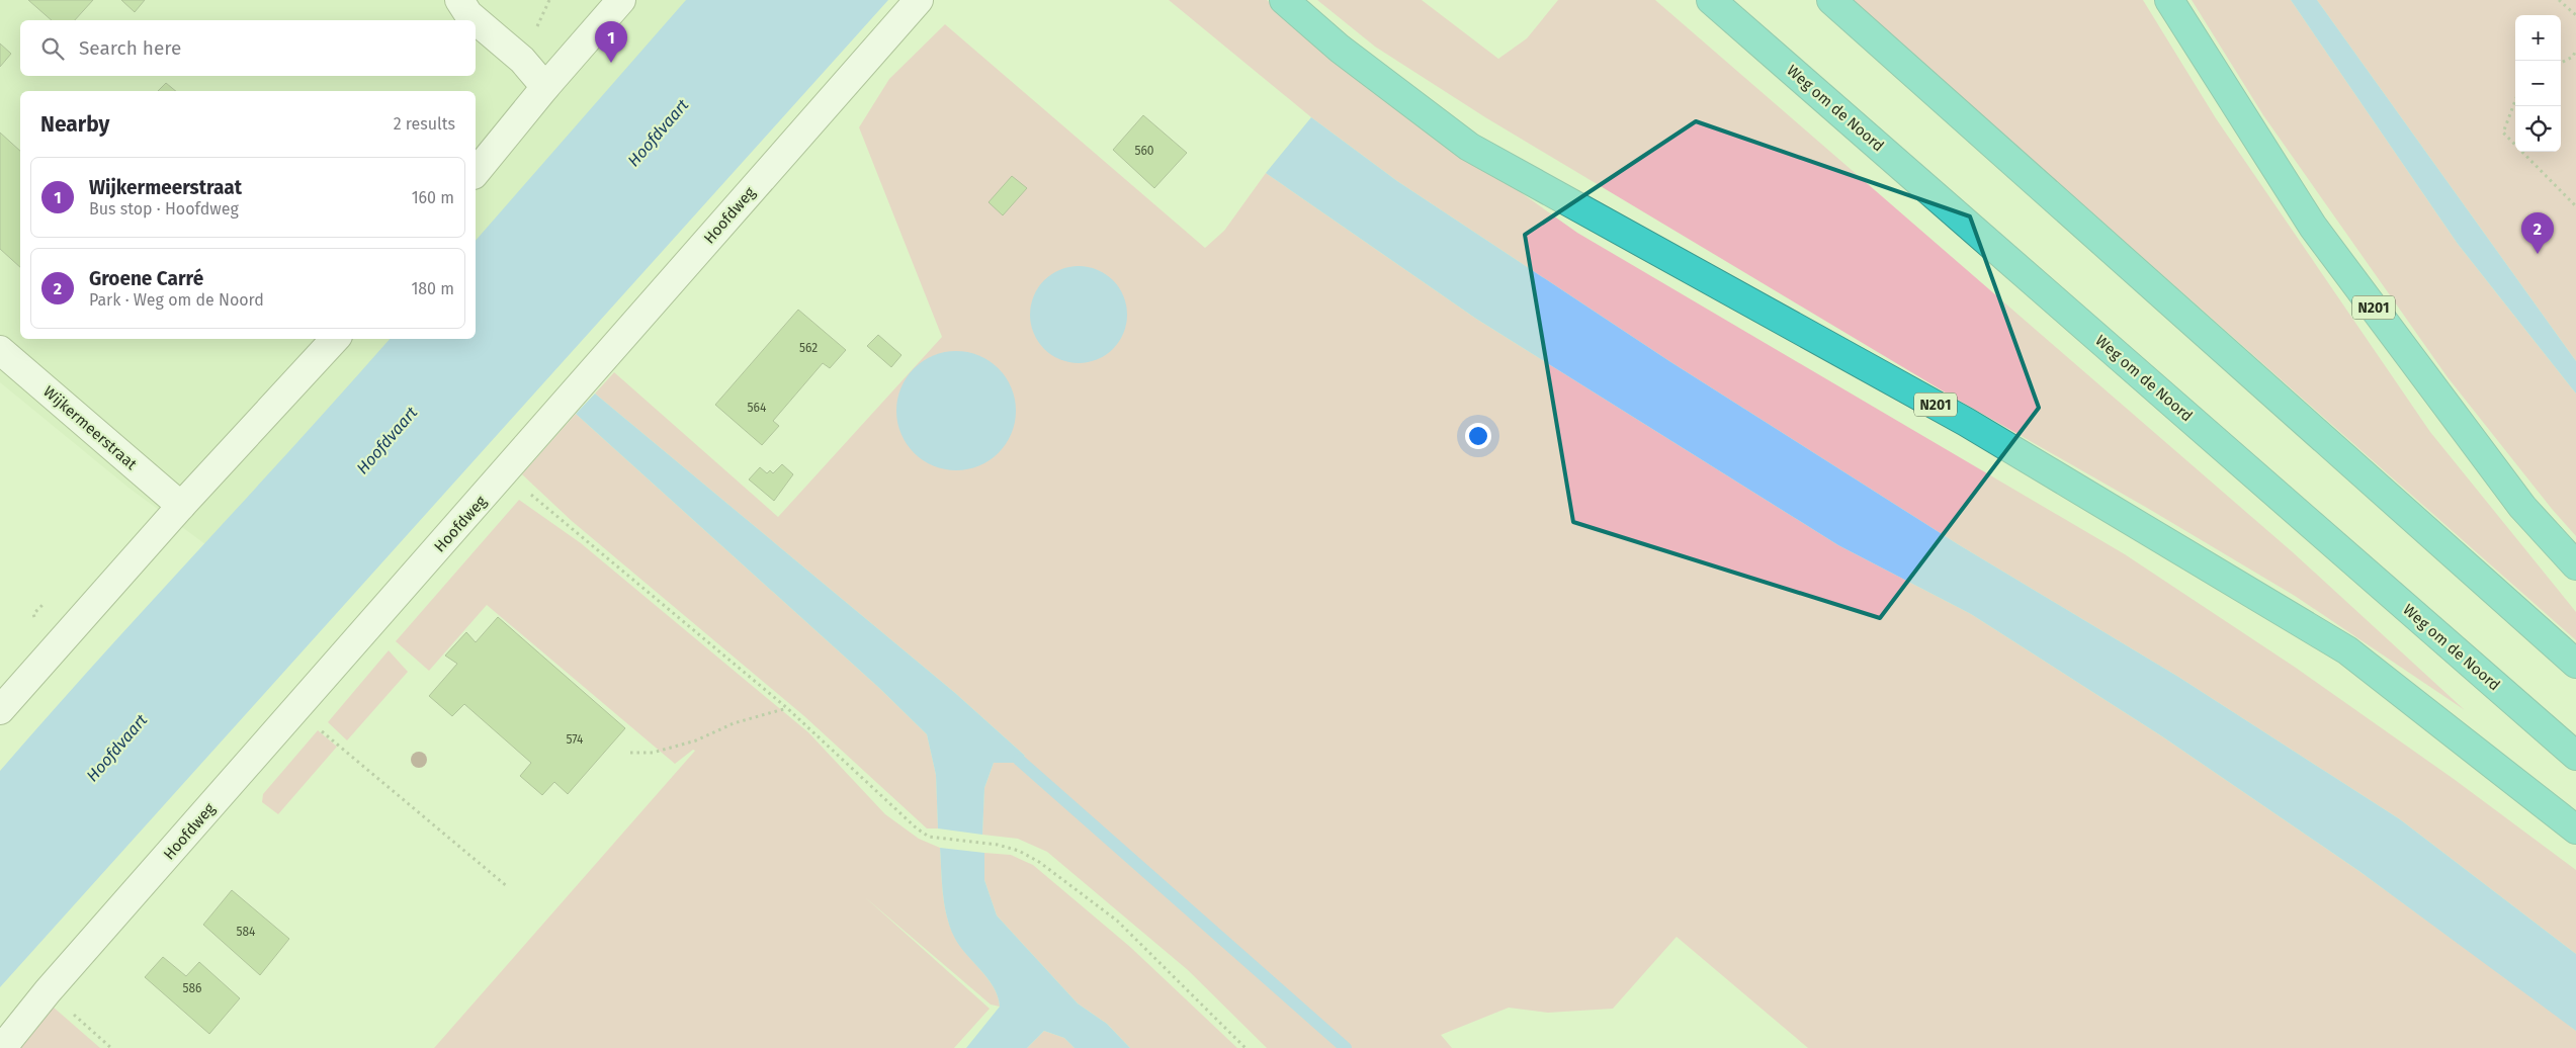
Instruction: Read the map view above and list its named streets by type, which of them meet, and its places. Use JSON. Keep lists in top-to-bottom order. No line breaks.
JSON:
{"streets":{"highway":["Weg om de Noord","N201"],"street":["Hoofdweg","Wijkermeerstraat"]},"water":["Hoofdvaart"],"house_numbers":["560","562","564","574","584","586"],"page":{"map_buttons":["+","−"],"search":"Search here","pins":["1","2"],"heading":["Nearby","2 results"],"list":[{"mark":"1","name":"Wijkermeerstraat","note":"Bus stop · Hoofdweg","value":"160 m"},{"mark":"2","name":"Groene Carré","note":"Park · Weg om de Noord","value":"180 m"}]}}
